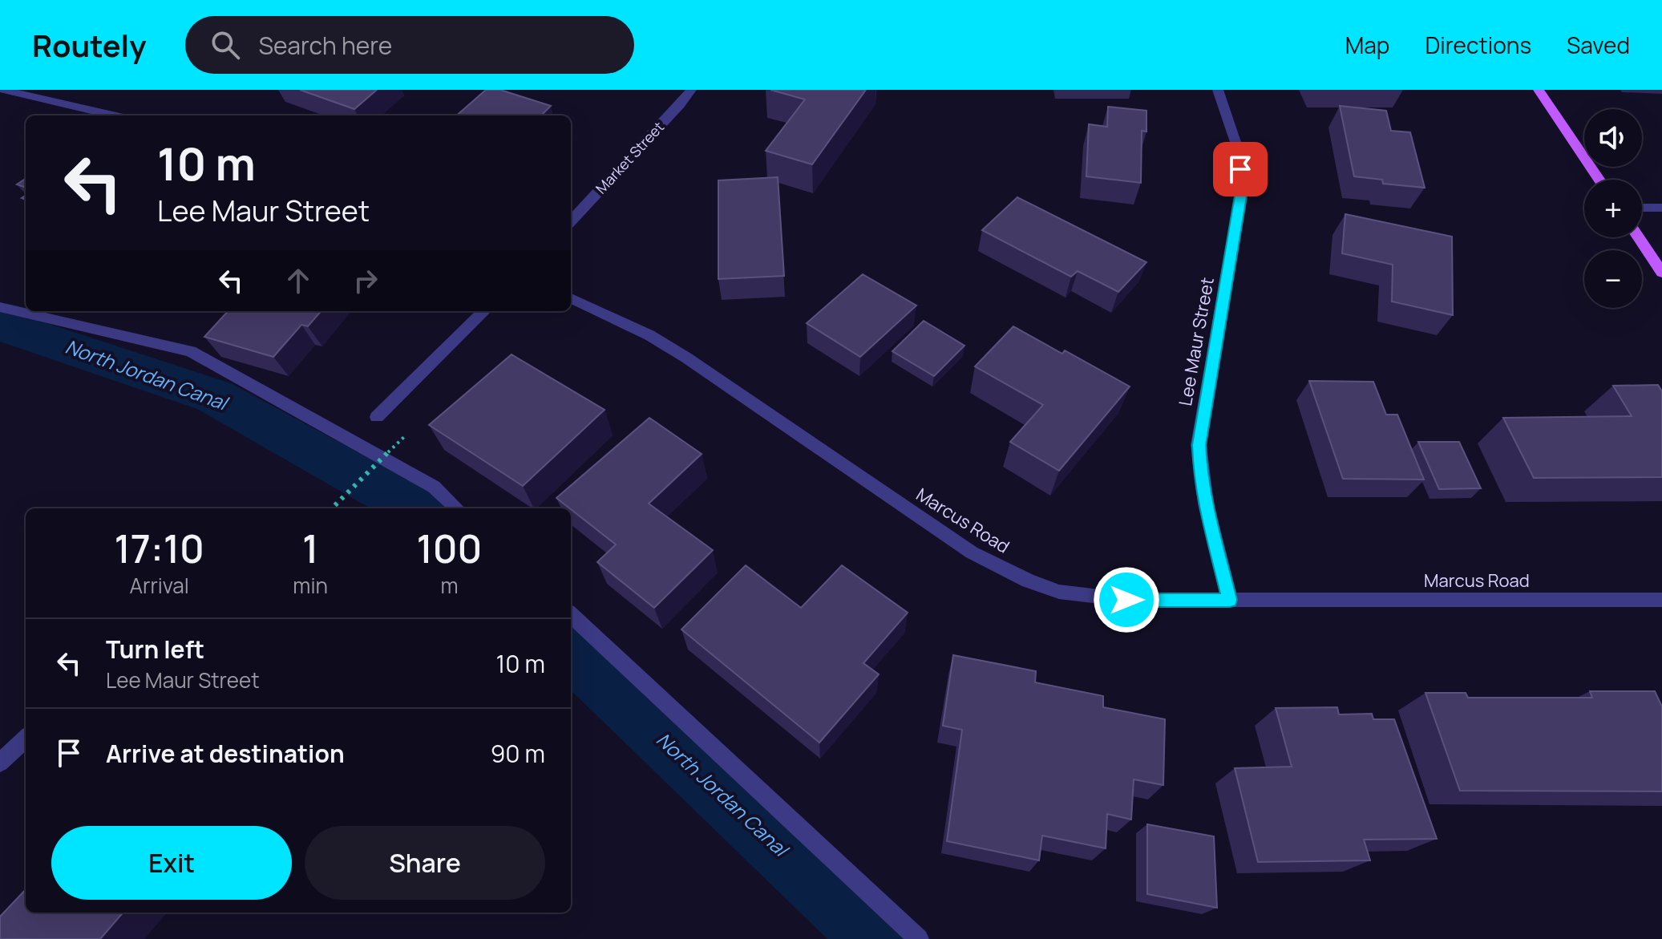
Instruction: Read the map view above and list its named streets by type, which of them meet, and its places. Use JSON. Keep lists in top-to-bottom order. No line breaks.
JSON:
{"streets":{"street":["Market Street","Lee Maur Street","Marcus Road"]},"crossings":[["Lee Maur Street","Marcus Road"]],"water":["North Jordan Canal"],"page":{"header":"Routely","search":"Search here","nav":["Map","Directions","Saved"],"map_buttons":["+","−"],"turn":["10 m","Lee Maur Street"],"eta":["17:10","Arrival","1","min","100","m"],"list":[{"name":"Turn left","note":"Lee Maur Street","value":"10 m"},{"name":"Arrive at destination","value":"90 m"}],"buttons":["Exit","Share"]}}
